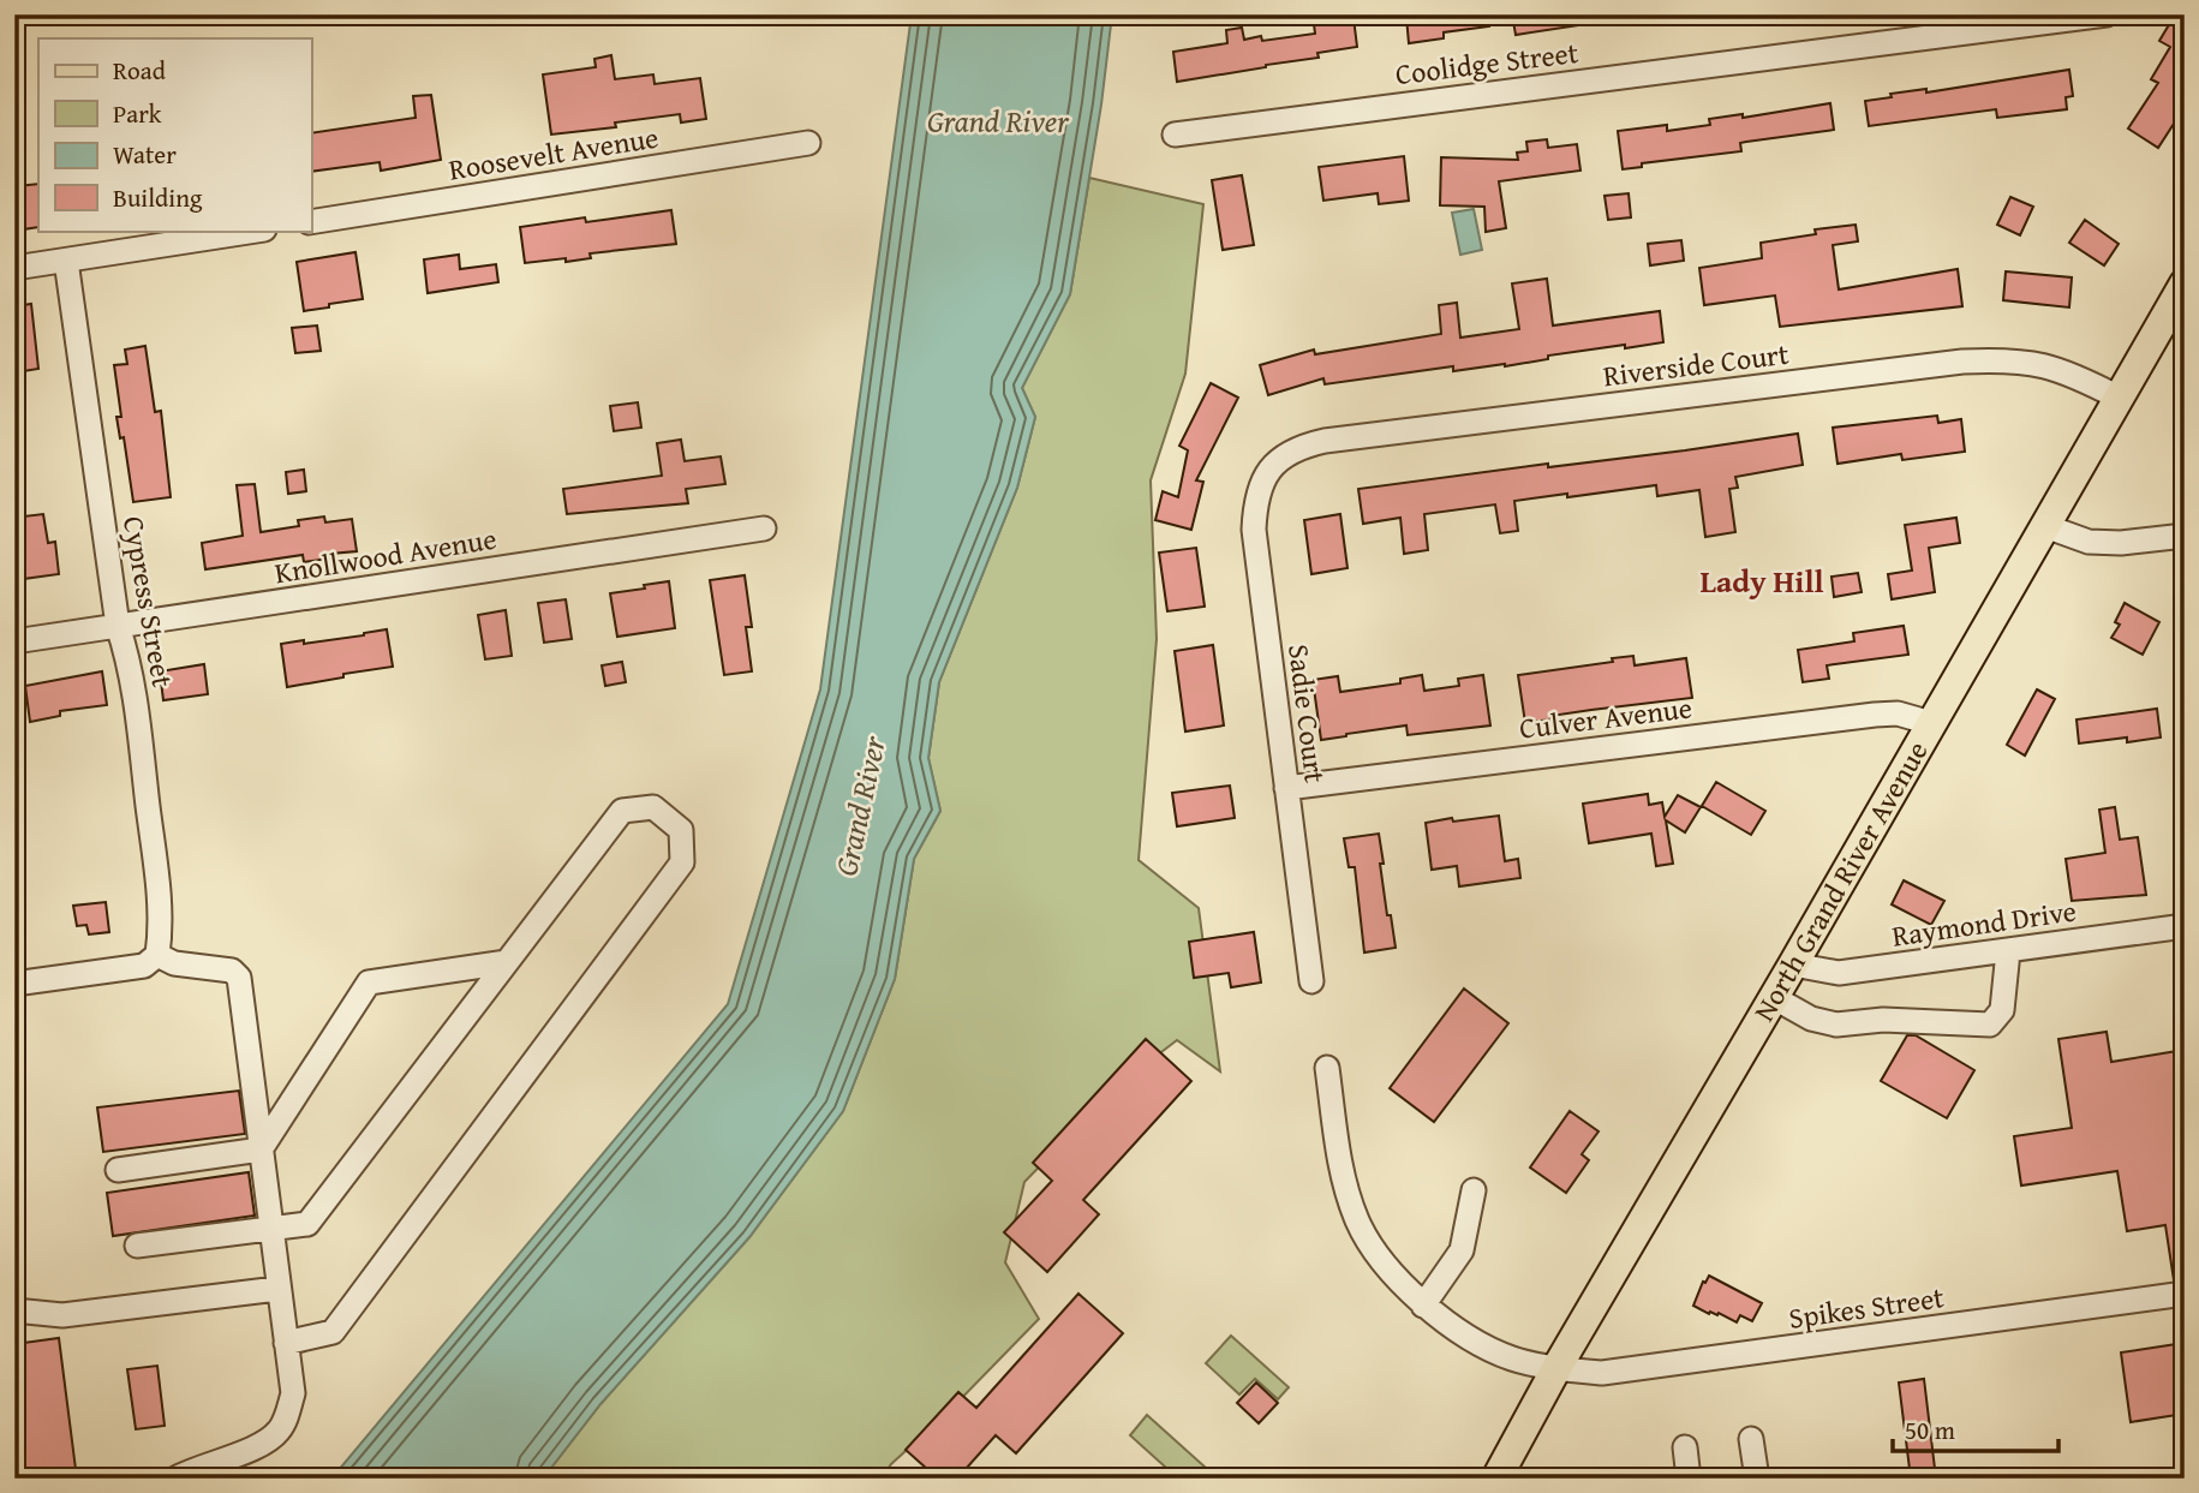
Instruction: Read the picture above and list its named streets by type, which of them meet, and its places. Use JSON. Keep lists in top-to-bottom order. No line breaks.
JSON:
{"streets":{"main road":["North Grand River Avenue"],"street":["Coolidge Street","Roosevelt Avenue","Riverside Court","Knollwood Avenue","Cypress Street","Sadie Court","Culver Avenue","Raymond Drive","Spikes Street"]},"crossings":[["Riverside Court","Sadie Court"],["Riverside Court","North Grand River Avenue"],["Knollwood Avenue","Cypress Street"],["Sadie Court","Culver Avenue"],["Culver Avenue","North Grand River Avenue"],["North Grand River Avenue","Raymond Drive"],["North Grand River Avenue","Spikes Street"]],"districts":["Lady Hill"],"water":["Grand River"],"legend":["Road","Park","Water","Building"],"scale_bar":"50 m"}
